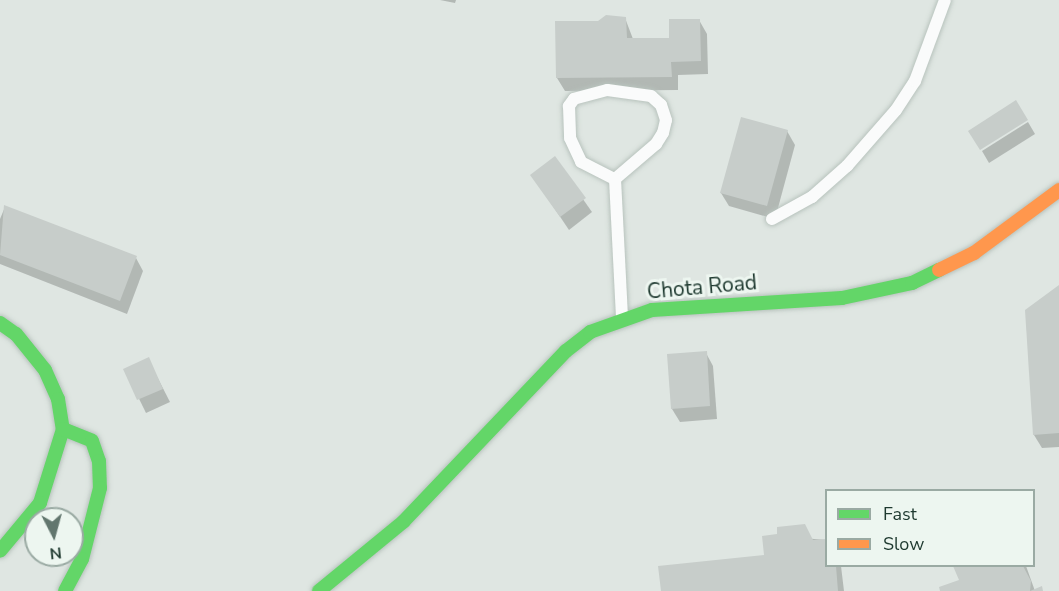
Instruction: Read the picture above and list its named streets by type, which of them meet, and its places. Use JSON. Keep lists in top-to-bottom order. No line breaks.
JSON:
{"streets":{"street":["Chota Road"]},"legend":["Fast","Slow"],"north":"bottom"}
